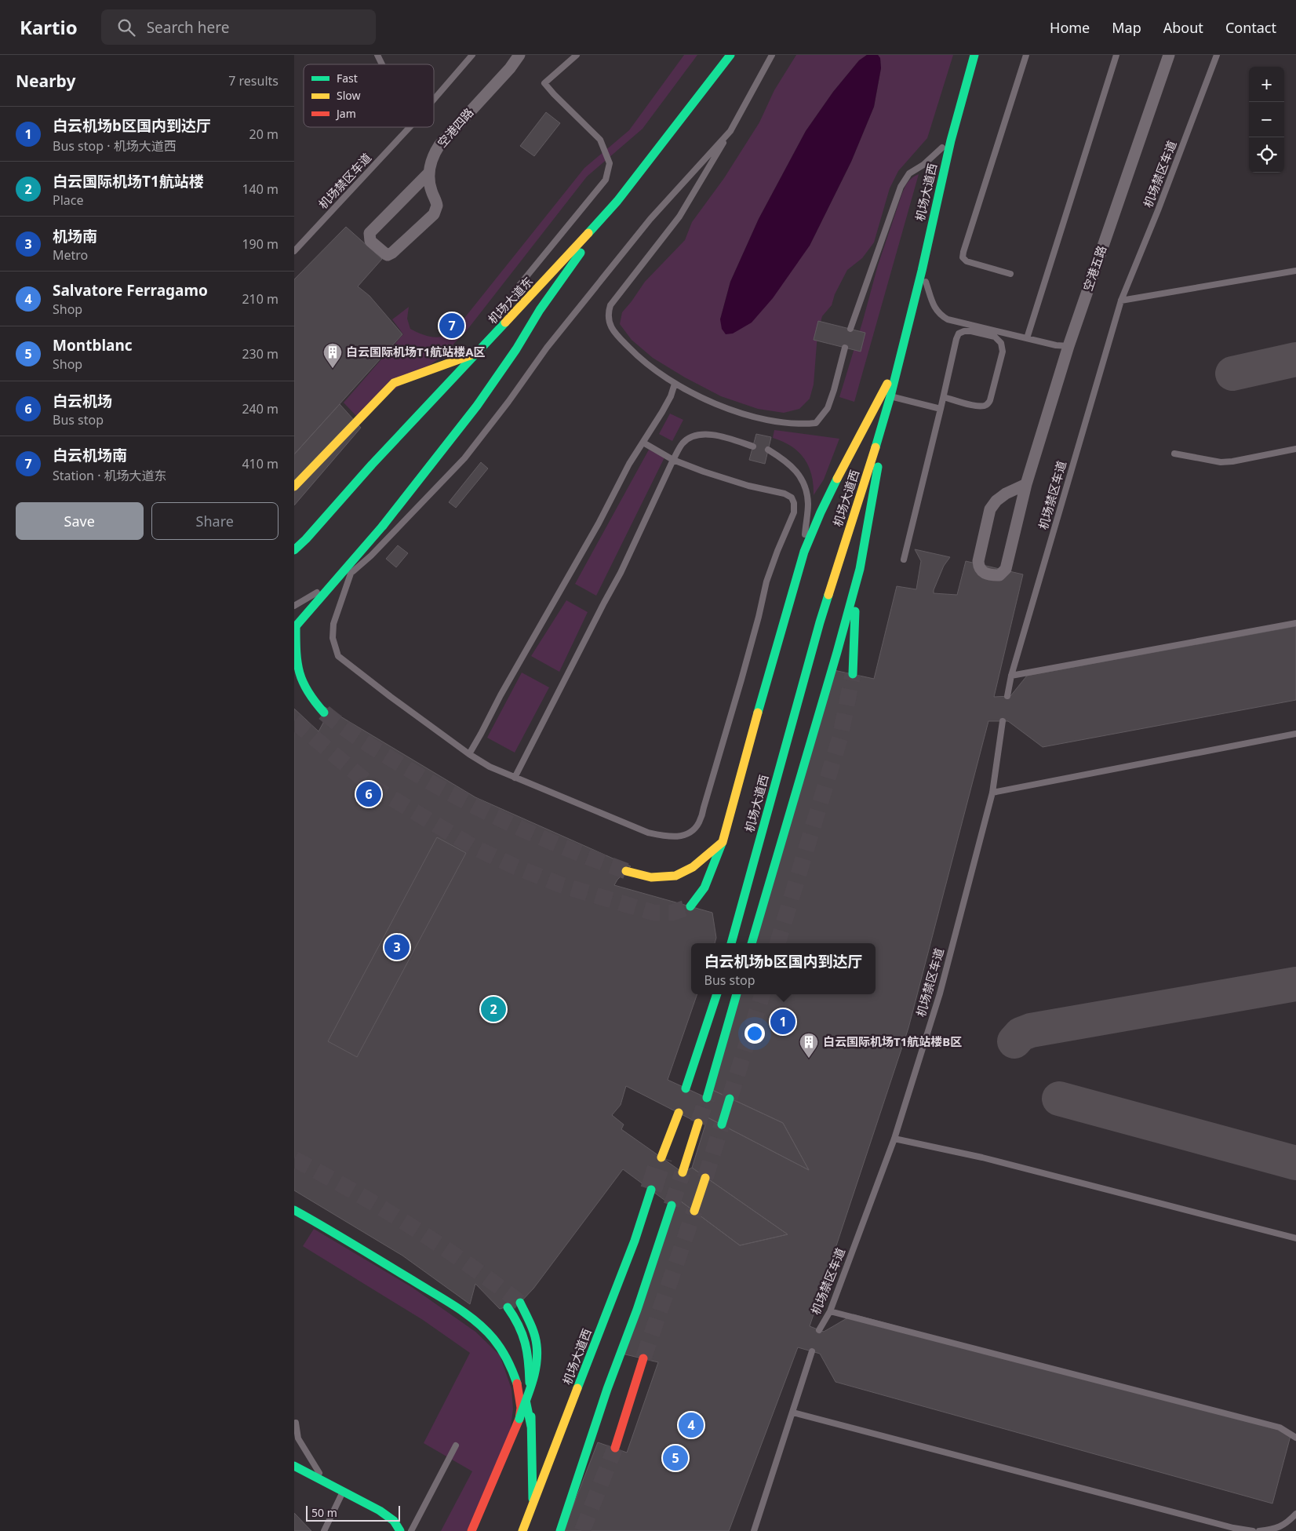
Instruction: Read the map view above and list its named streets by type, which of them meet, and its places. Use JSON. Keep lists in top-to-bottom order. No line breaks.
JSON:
{"streets":{"main road":["机场大道西","机场大道东"],"street":["空港四路","空港五路"],"lane":["机场禁区车道"]},"places":{"building":["白云国际机场T1航站楼A区","白云国际机场T1航站楼B区"]},"legend":["Fast","Slow","Jam"],"scale_bar":"50 m","page":{"header":"Kartio","search":"Search here","nav":["Home","Map","About","Contact"],"heading":["Nearby","7 results"],"map_buttons":["+","−"],"list":[{"mark":"1","name":"白云机场b区国内到达厅","note":"Bus stop · 机场大道西","value":"20 m"},{"mark":"2","name":"白云国际机场T1航站楼","note":"Place","value":"140 m"},{"mark":"3","name":"机场南","note":"Metro","value":"190 m"},{"mark":"4","name":"Salvatore Ferragamo","note":"Shop","value":"210 m"},{"mark":"5","name":"Montblanc","note":"Shop","value":"230 m"},{"mark":"6","name":"白云机场","note":"Bus stop","value":"240 m"},{"mark":"7","name":"白云机场南","note":"Station · 机场大道东","value":"410 m"}],"pins":["7","6","3","2","1","4","5"],"buttons":["Save","Share"],"popup":["白云机场b区国内到达厅","Bus stop"],"scale":"50 m"}}
